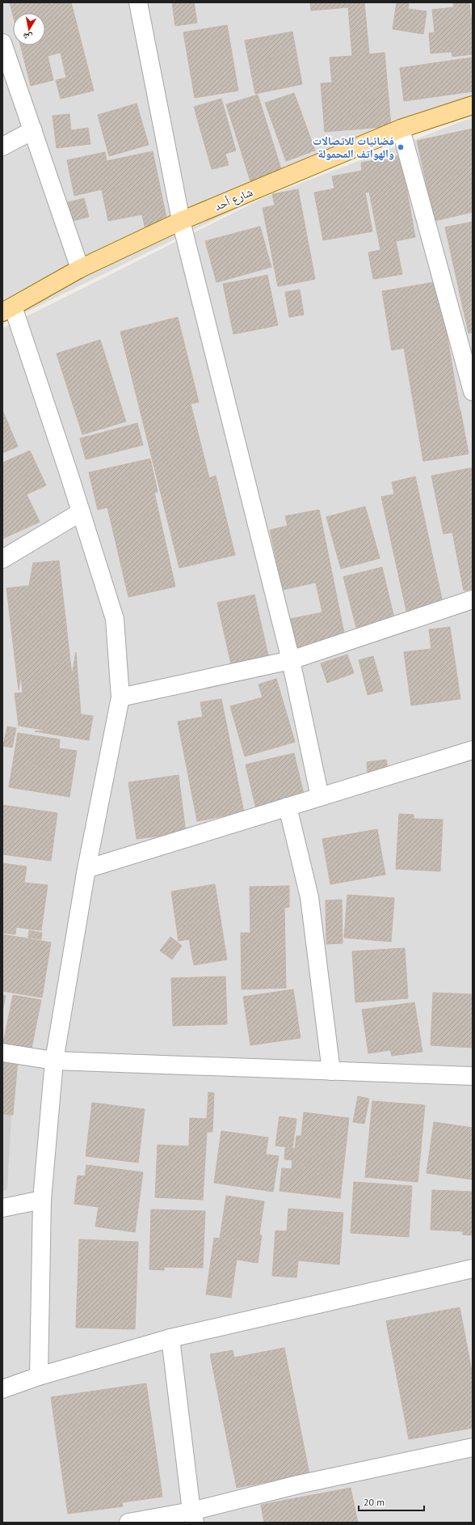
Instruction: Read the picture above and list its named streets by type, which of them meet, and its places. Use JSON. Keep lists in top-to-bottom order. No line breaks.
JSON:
{"streets":{"main road":["شارع أحد"]},"places":["فضائيات للاتصالات والهواتف المحمولة"],"scale_bar":"20 m","north":"bottom"}
